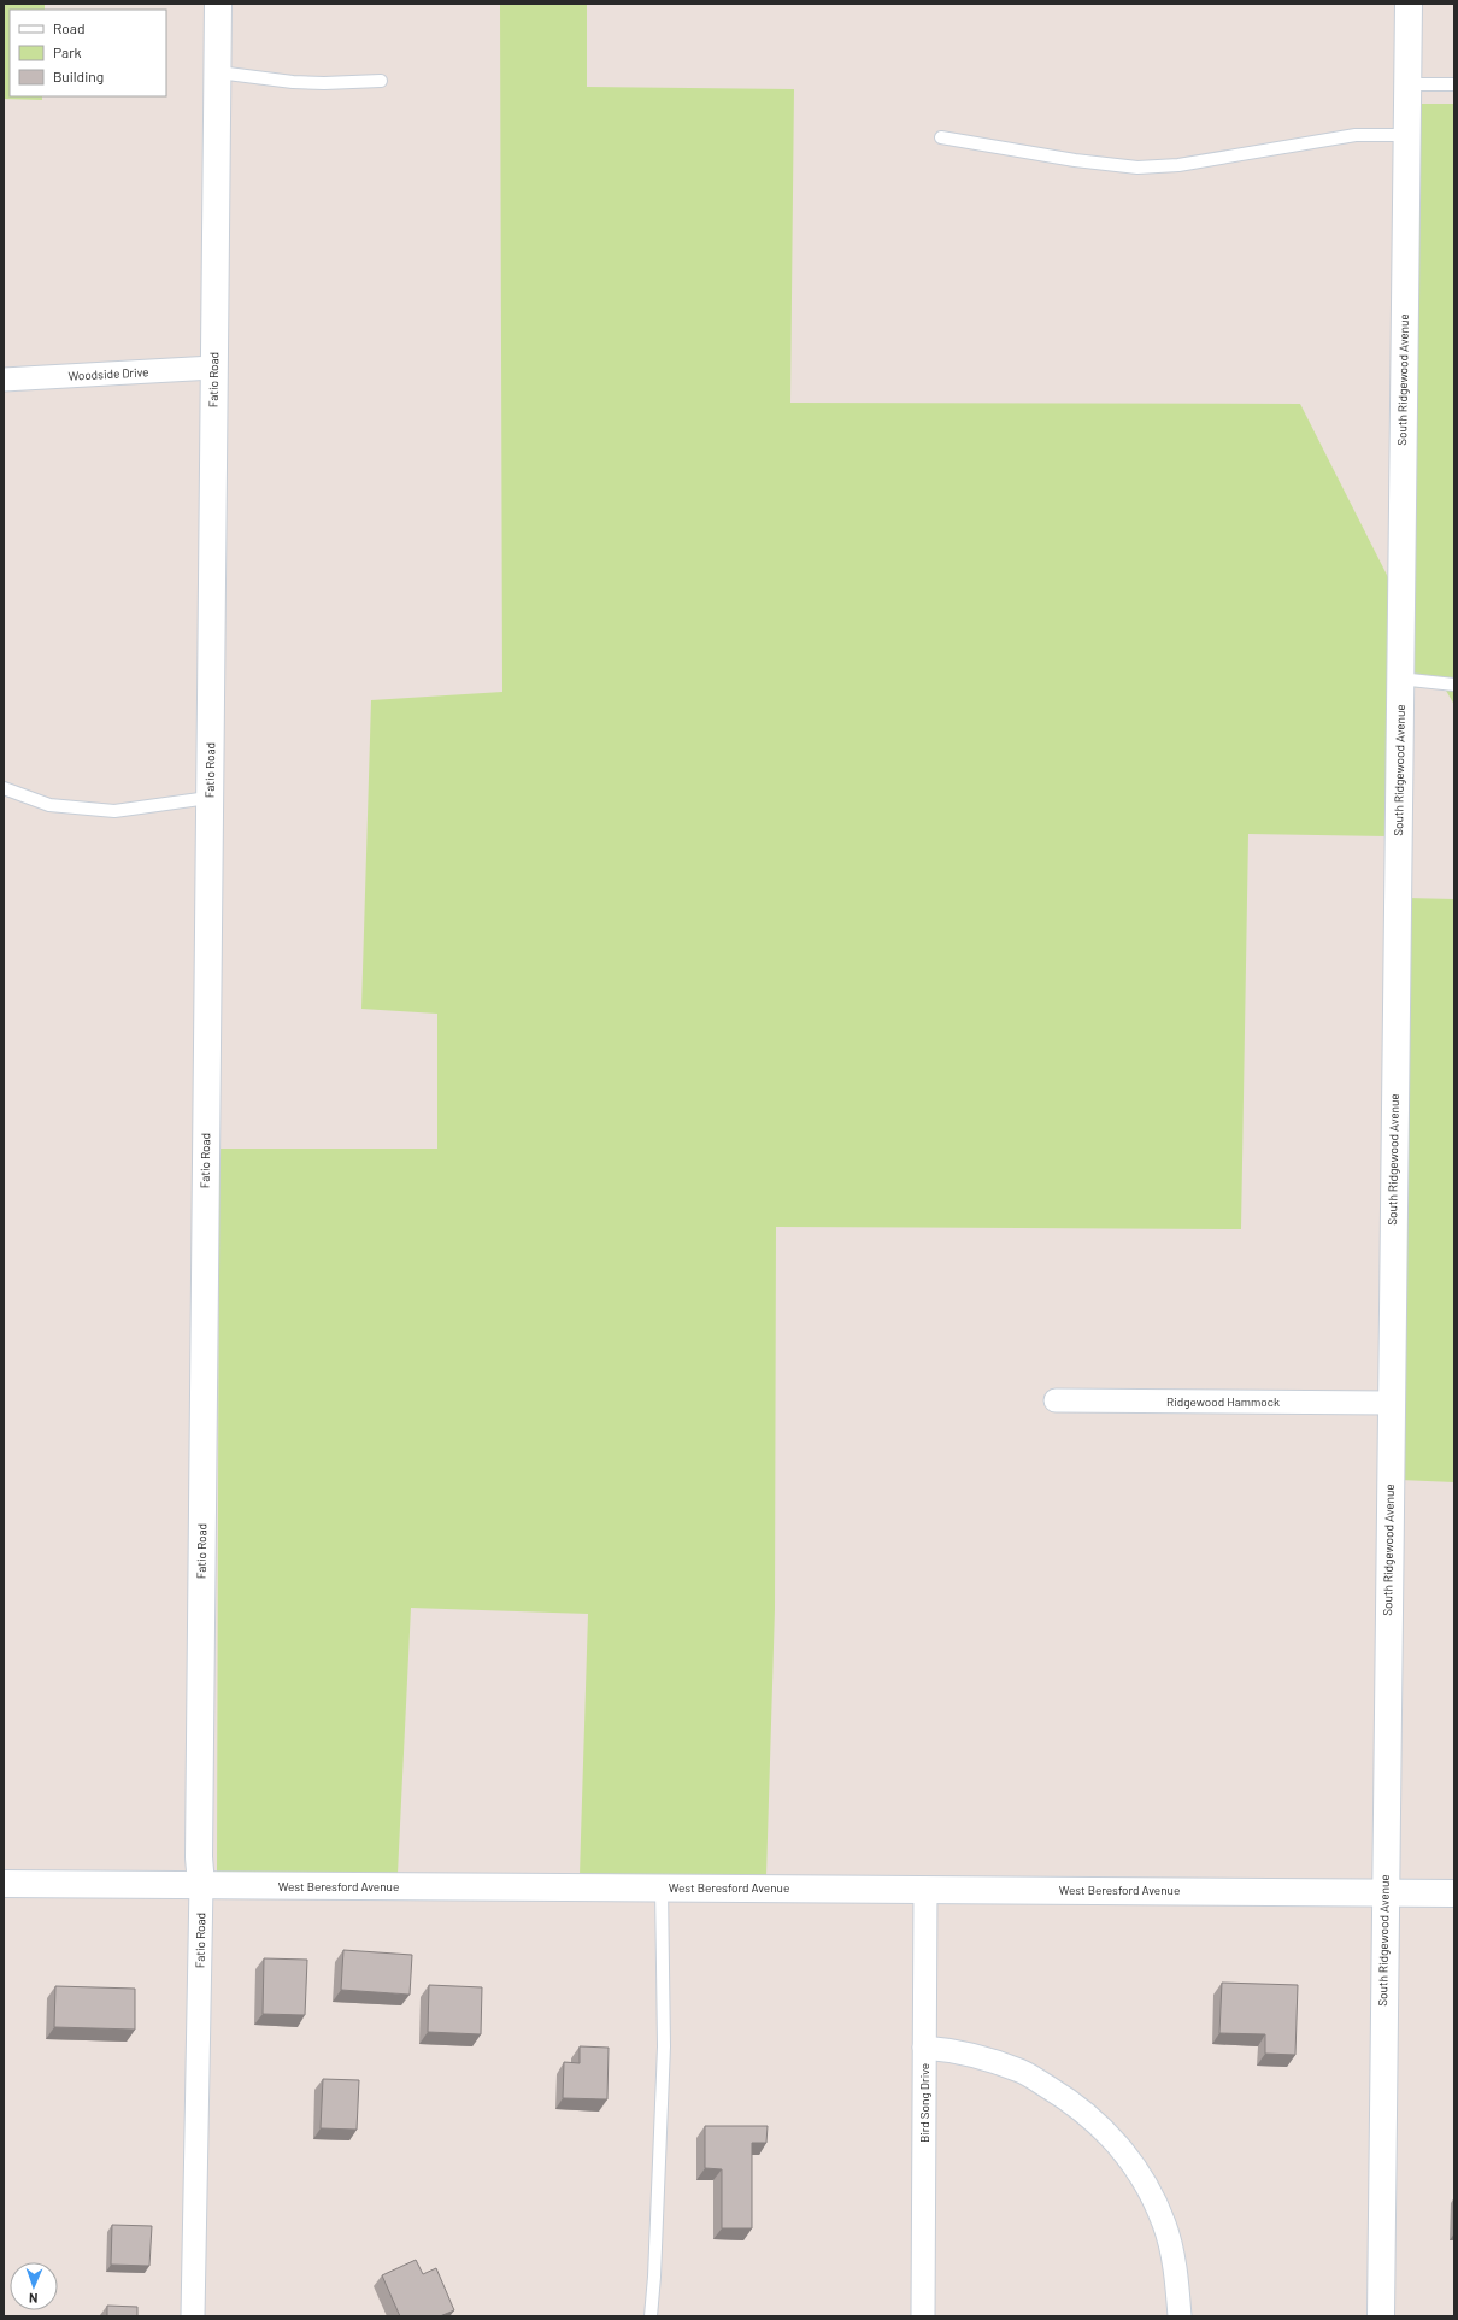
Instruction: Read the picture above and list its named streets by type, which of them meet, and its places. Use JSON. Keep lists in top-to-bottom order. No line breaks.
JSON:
{"streets":{"street":["Woodside Drive","Fatio Road","South Ridgewood Avenue","Ridgewood Hammock","West Beresford Avenue","Bird Song Drive"]},"crossings":[["Woodside Drive","Fatio Road"],["Fatio Road","West Beresford Avenue"],["South Ridgewood Avenue","Ridgewood Hammock"],["South Ridgewood Avenue","West Beresford Avenue"],["West Beresford Avenue","Bird Song Drive"]],"legend":["Road","Park","Building"],"north":"bottom"}
